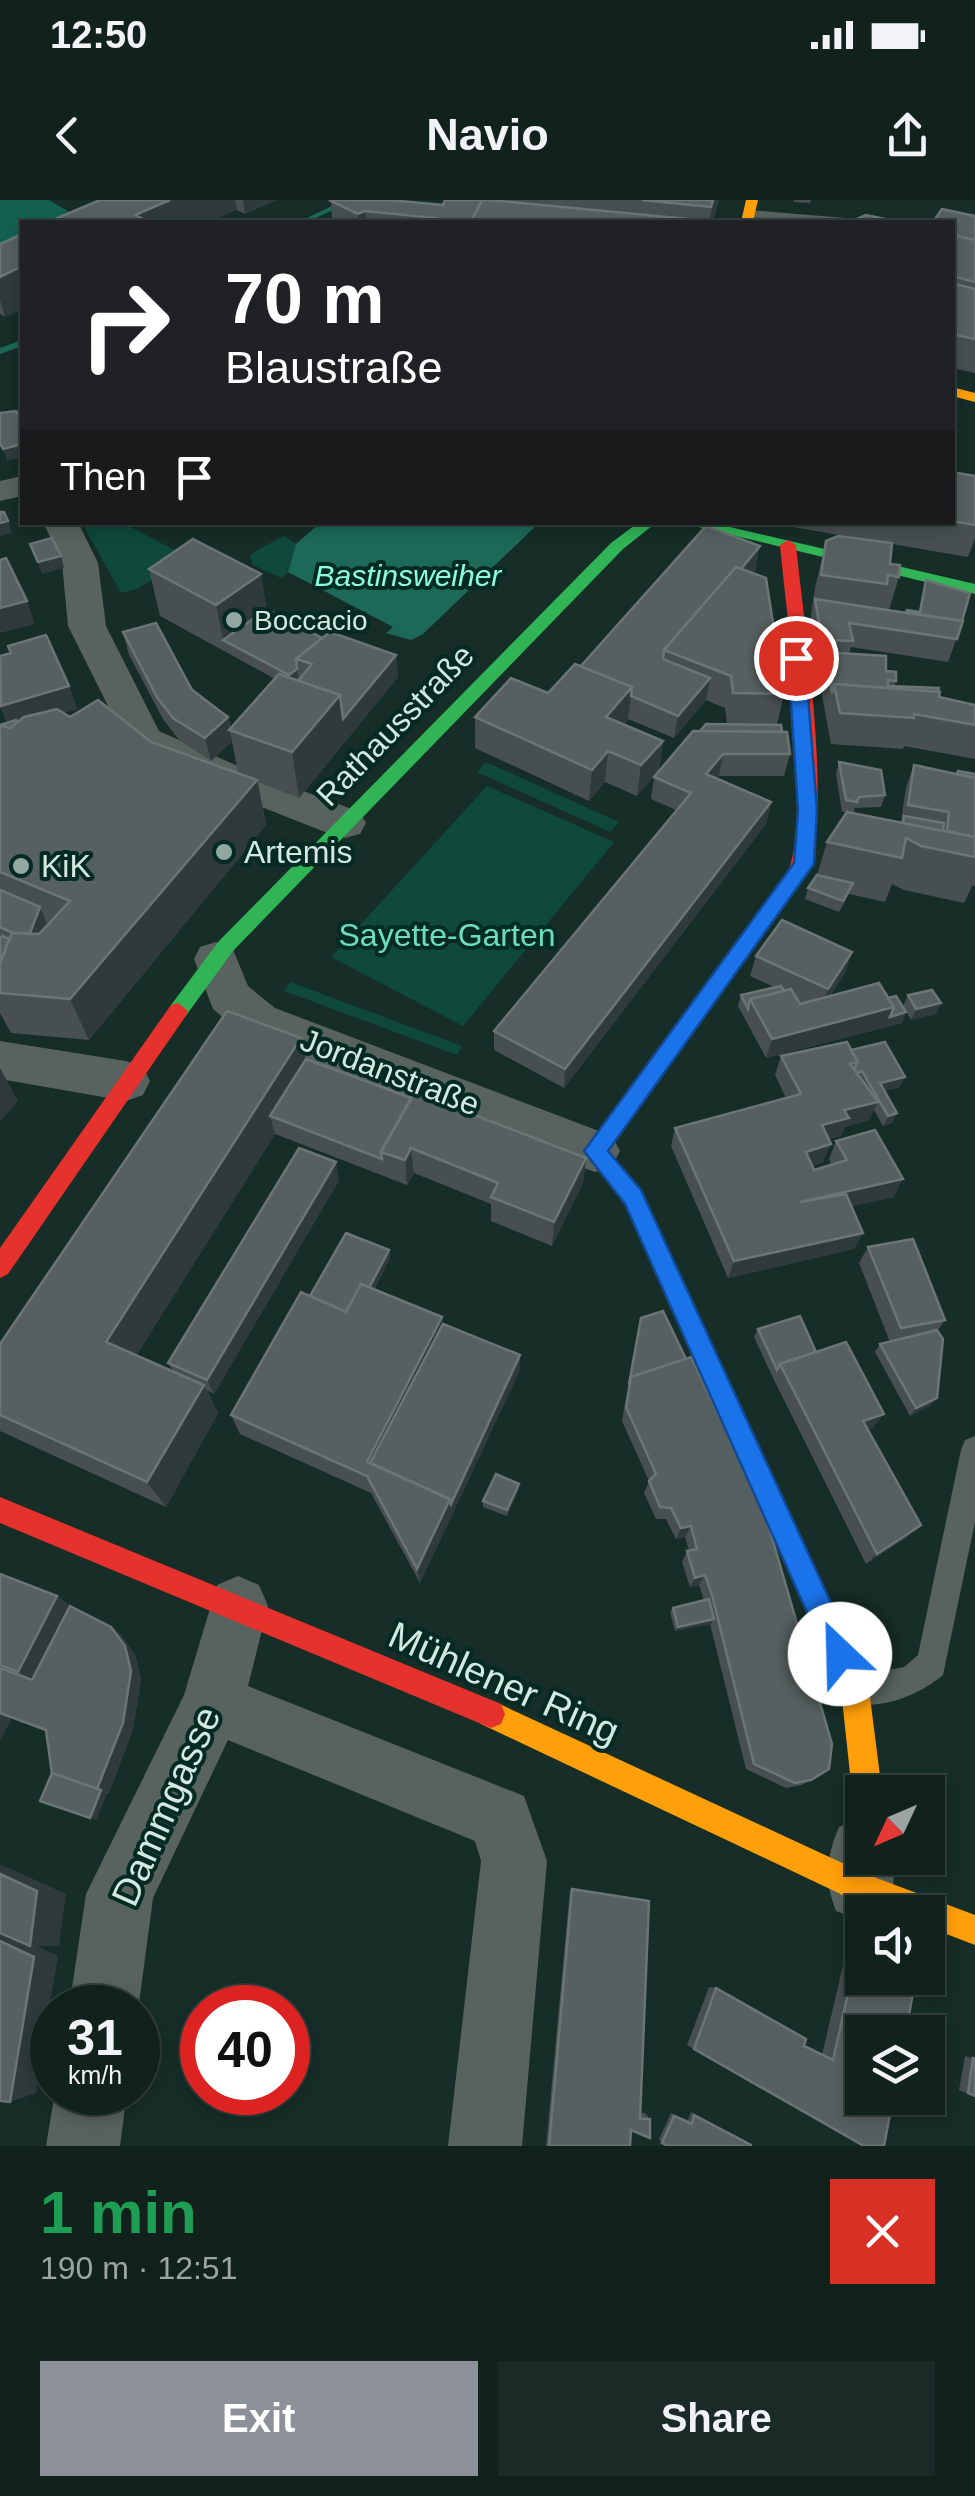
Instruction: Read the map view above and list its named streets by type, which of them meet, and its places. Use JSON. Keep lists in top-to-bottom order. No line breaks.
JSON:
{"streets":{"street":["Rathausstraße","Jordanstraße","Mühlener Ring","Dammgasse"]},"crossings":[["Rathausstraße","Jordanstraße"],["Mühlener Ring","Dammgasse"]],"water":["Bastinsweiher"],"parks":["Sayette-Garten"],"places":["Boccacio","Artemis","KiK"],"north":"bottom left","page":{"status":"12:50","header":"Navio","turn":["70 m","Blaustraße"],"then":"Then","speed":"31 km/h","limit":"40","heading":["1 min","190 m · 12:51"],"buttons":["Exit","Share"]}}
